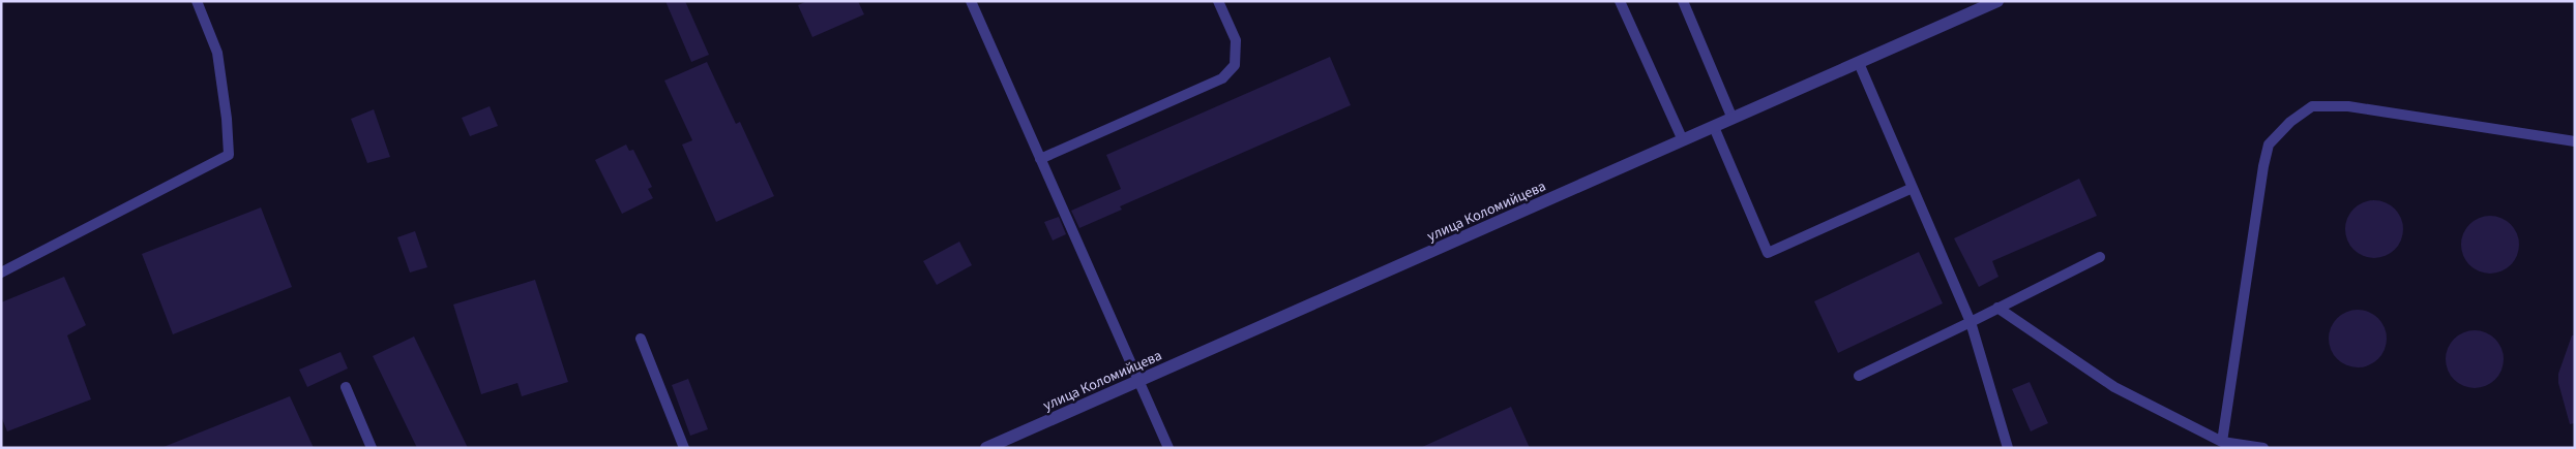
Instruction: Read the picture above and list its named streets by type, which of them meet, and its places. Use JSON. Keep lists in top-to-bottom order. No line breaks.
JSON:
{"streets":{"street":["улица Коломийцева"]}}
